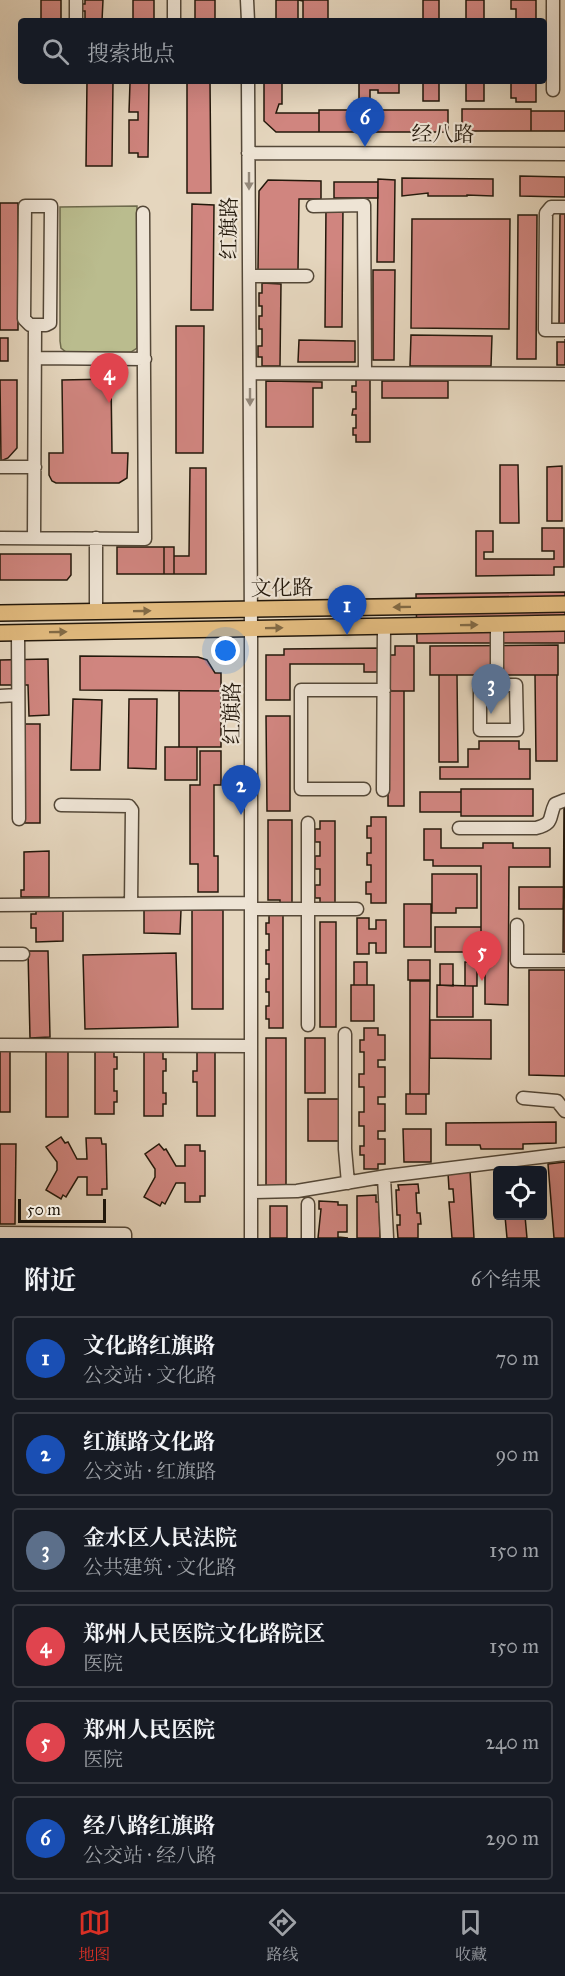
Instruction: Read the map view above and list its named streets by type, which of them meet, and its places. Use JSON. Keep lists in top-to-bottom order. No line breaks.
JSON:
{"streets":{"main road":["文化路"],"street":["经八路","红旗路"]},"crossings":[["经八路","红旗路"],["红旗路","文化路"]],"scale_bar":"50 m","page":{"search":"搜索地点","pins":["6","4","1","3","2","5"],"scale":"50 m","heading":["附近","6个结果"],"list":[{"mark":"1","name":"文化路红旗路","note":"公交站 · 文化路","value":"70 m"},{"mark":"2","name":"红旗路文化路","note":"公交站 · 红旗路","value":"90 m"},{"mark":"3","name":"金水区人民法院","note":"公共建筑 · 文化路","value":"150 m"},{"mark":"4","name":"郑州人民医院文化路院区","note":"医院","value":"150 m"},{"mark":"5","name":"郑州人民医院","note":"医院","value":"240 m"},{"mark":"6","name":"经八路红旗路","note":"公交站 · 经八路","value":"290 m"}],"nav":["地图","路线","收藏"]}}
